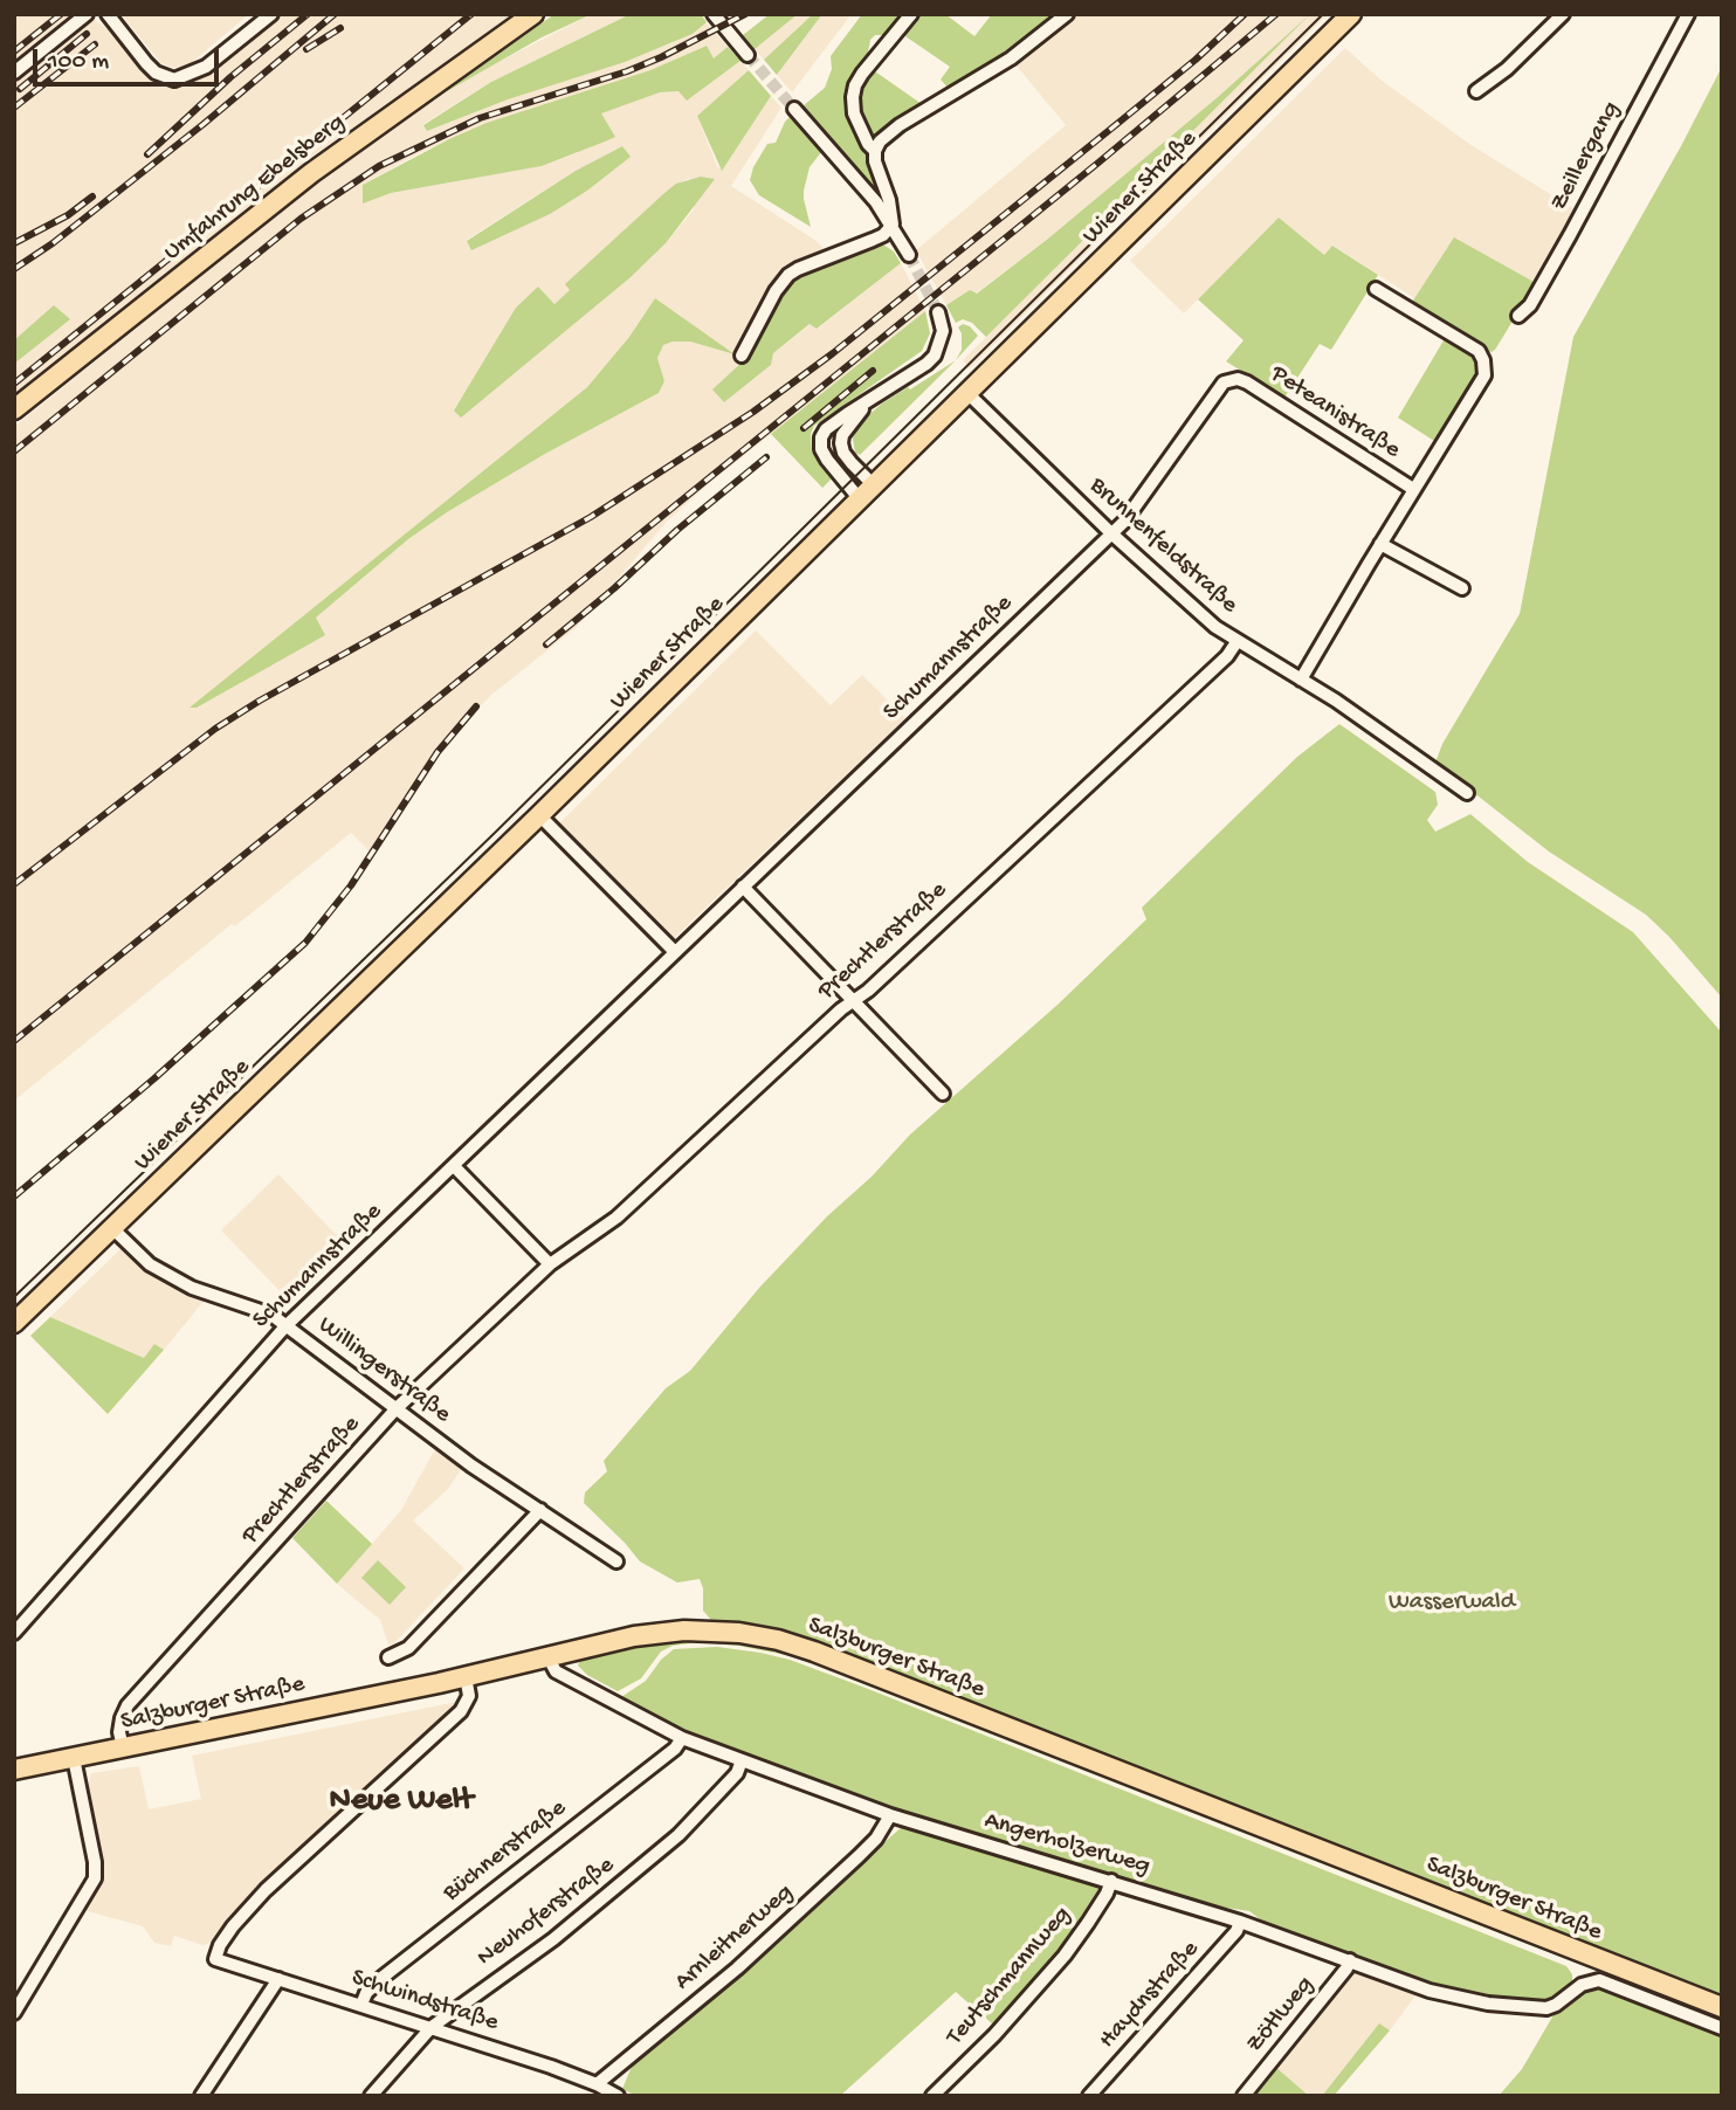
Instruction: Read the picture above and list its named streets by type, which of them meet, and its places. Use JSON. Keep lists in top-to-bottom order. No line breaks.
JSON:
{"streets":{"main road":["Umfahrung Ebelsberg","Wiener Straße","Salzburger Straße"],"street":["Zeillergang","Peteanistraße","Brunnenfeldstraße","Schumannstraße","Prechtlerstraße","Willingerstraße","Angerholzerweg","Büchnerstraße","Neuhoferstraße","Arnleitnerweg","Teutschmannweg","Haydnstraße","Schwindstraße","Zötlweg"]},"crossings":[["Wiener Straße","Brunnenfeldstraße"],["Wiener Straße","Willingerstraße"],["Peteanistraße","Schumannstraße"],["Brunnenfeldstraße","Schumannstraße"],["Brunnenfeldstraße","Prechtlerstraße"],["Schumannstraße","Willingerstraße"],["Prechtlerstraße","Willingerstraße"],["Prechtlerstraße","Salzburger Straße"],["Salzburger Straße","Angerholzerweg"],["Salzburger Straße","Schwindstraße"],["Angerholzerweg","Büchnerstraße"],["Angerholzerweg","Neuhoferstraße"],["Angerholzerweg","Arnleitnerweg"],["Angerholzerweg","Teutschmannweg"],["Angerholzerweg","Haydnstraße"],["Angerholzerweg","Zötlweg"],["Büchnerstraße","Schwindstraße"],["Neuhoferstraße","Schwindstraße"],["Arnleitnerweg","Schwindstraße"]],"districts":["Neue Welt"],"parks":["Wasserwald"],"scale_bar":"100 m"}
